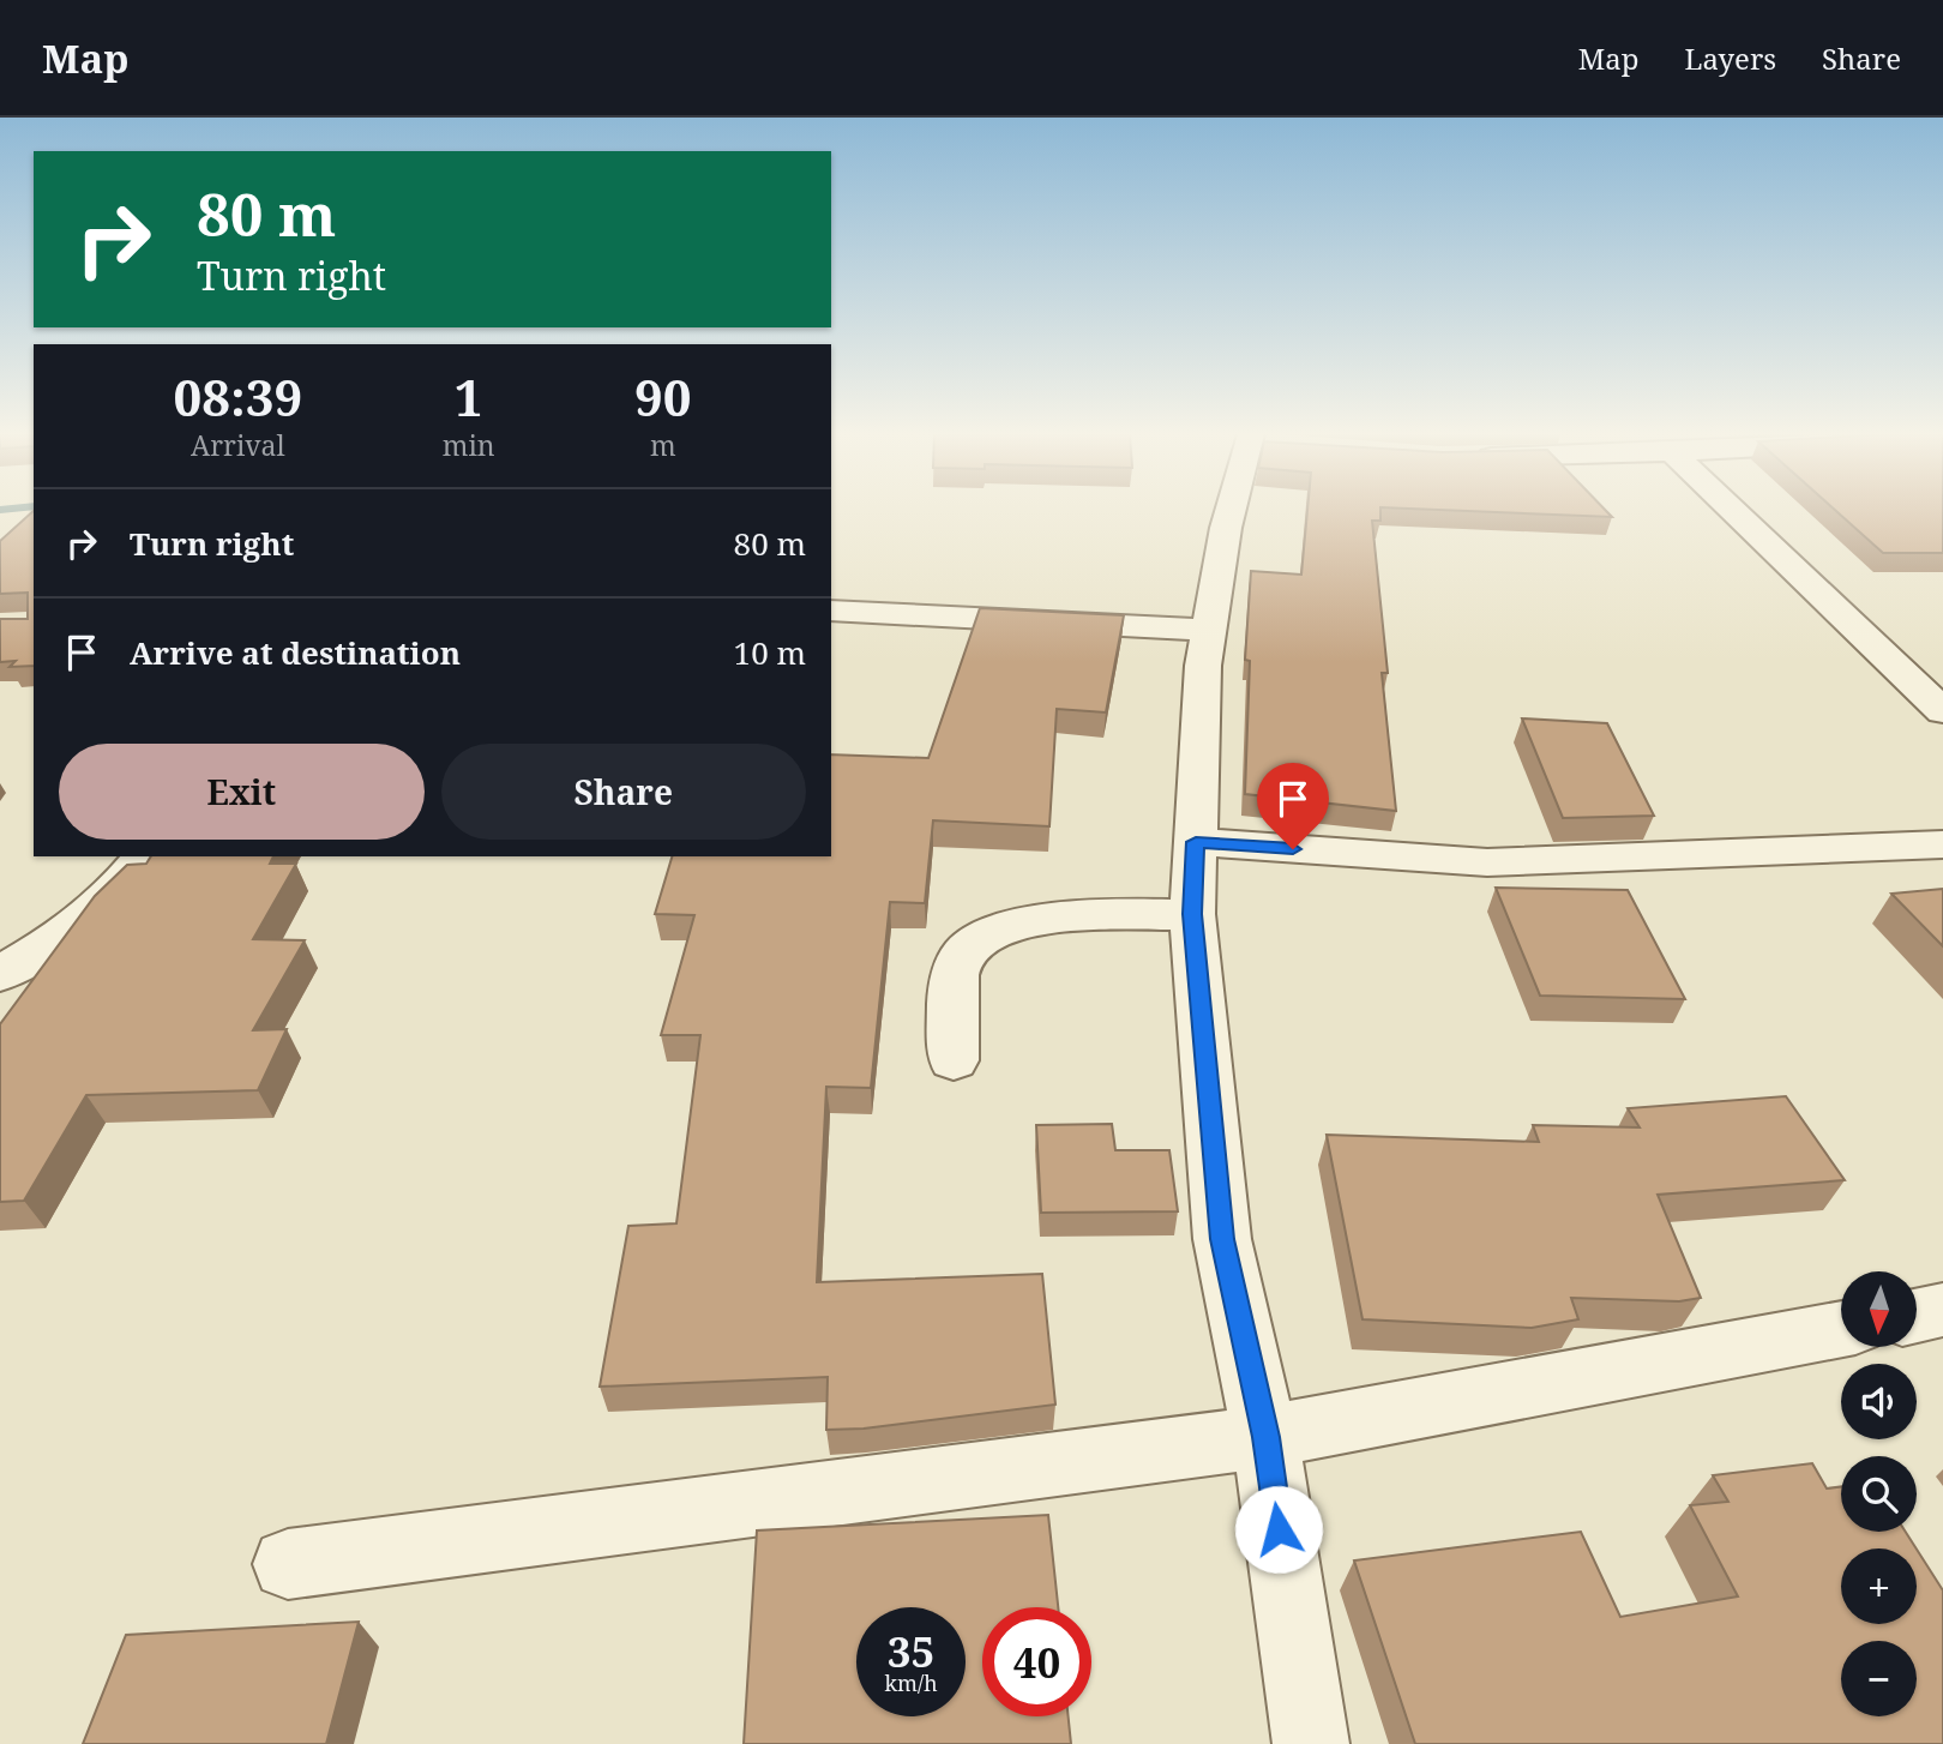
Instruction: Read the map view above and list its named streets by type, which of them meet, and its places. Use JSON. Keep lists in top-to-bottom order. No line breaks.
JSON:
{"north":"bottom","page":{"header":"Map","nav":["Map","Layers","Share"],"turn":["80 m","Turn right"],"eta":["08:39","Arrival","1","min","90","m"],"list":[{"name":"Turn right","value":"80 m"},{"name":"Arrive at destination","value":"10 m"}],"buttons":["Exit","Share"],"map_buttons":["+","−"],"speed":"35 km/h","limit":"40"}}
